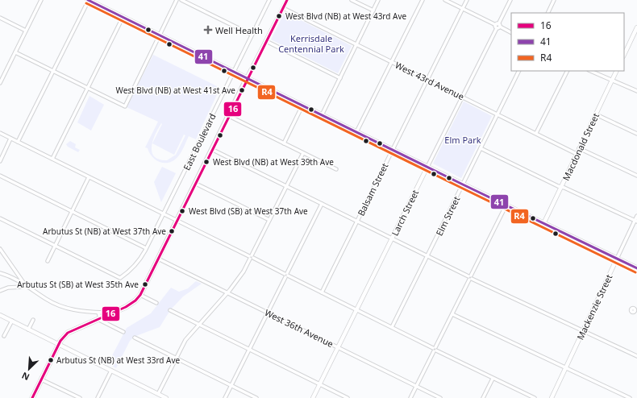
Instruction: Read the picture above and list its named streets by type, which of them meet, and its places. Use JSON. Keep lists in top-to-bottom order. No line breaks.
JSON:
{"streets":{"street":["West 43rd Avenue","East Boulevard","Macdonald Street","Balsam Street","Larch Street","Elm Street","Mackenzie Street","West 36th Avenue"]},"crossings":[["West 43rd Avenue","Macdonald Street"],["West 43rd Avenue","Balsam Street"],["West 43rd Avenue","Larch Street"],["West 43rd Avenue","Elm Street"],["Larch Street","West 36th Avenue"]],"parks":["Kerrisdale Centennial Park","Elm Park"],"places":{"other":["West Blvd (NB) at West 43rd Ave","West Blvd (NB) at West 41st Ave","West Blvd (NB) at West 39th Ave","West Blvd (SB) at West 37th Ave","Arbutus St (NB) at West 37th Ave","Arbutus St (SB) at West 35th Ave","Arbutus St (NB) at West 33rd Ave"],"health":["Well Health"]},"lines":["transit line 16","transit line 41","transit line R4"],"legend":["16","41","R4"],"north":"bottom left"}
